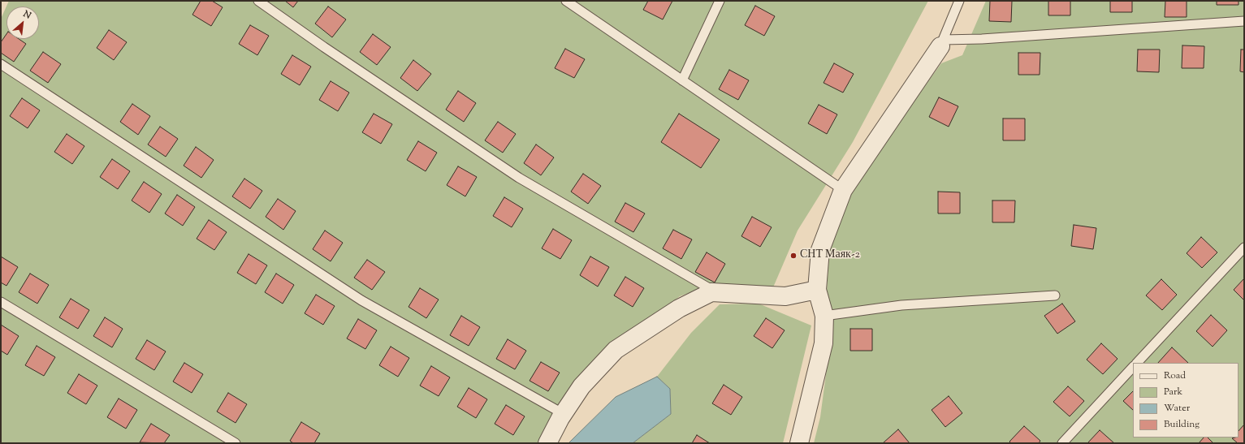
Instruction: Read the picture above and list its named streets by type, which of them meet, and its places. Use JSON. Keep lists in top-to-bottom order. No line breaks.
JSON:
{"places":["СНТ Маяк-2"],"legend":["Road","Park","Water","Building"],"north":"top right"}
